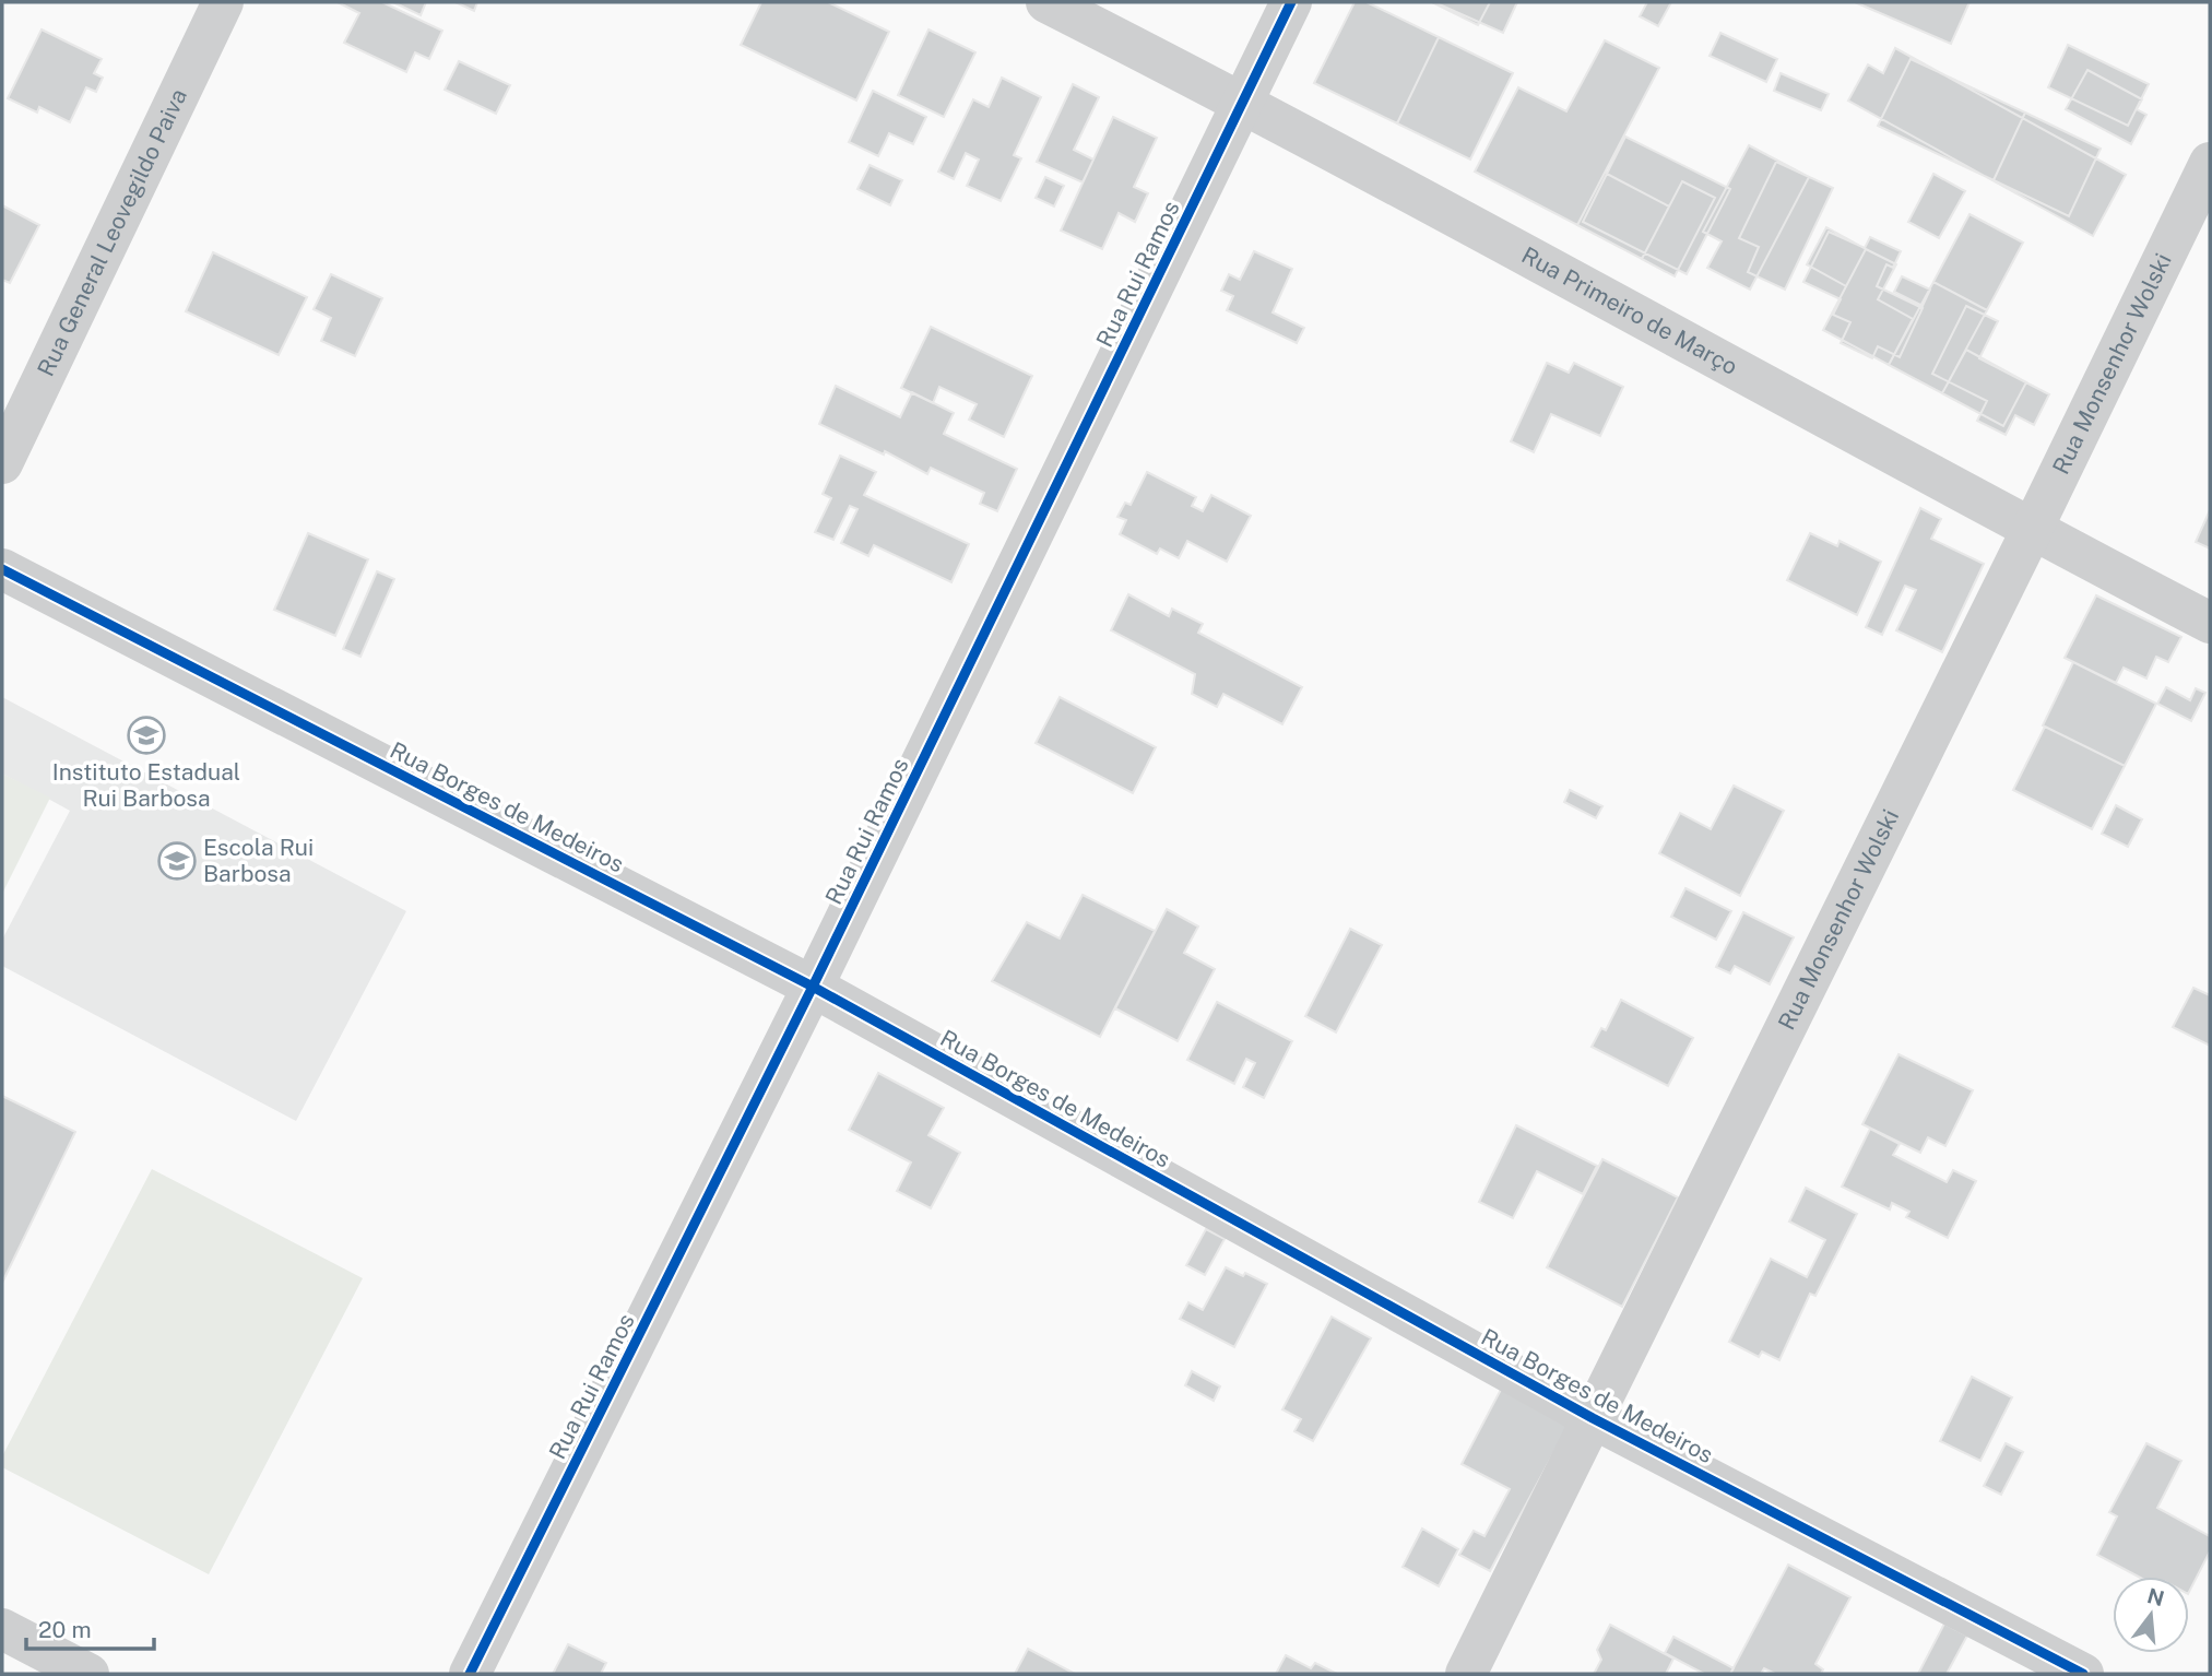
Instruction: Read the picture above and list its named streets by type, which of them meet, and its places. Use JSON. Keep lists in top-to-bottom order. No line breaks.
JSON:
{"streets":{"street":["Rua General Leovegildo Paiva","Rua Rui Ramos","Rua Primeiro de Março","Rua Monsenhor Wolski","Rua Borges de Medeiros"]},"crossings":[["Rua Rui Ramos","Rua Primeiro de Março"],["Rua Rui Ramos","Rua Borges de Medeiros"],["Rua Primeiro de Março","Rua Monsenhor Wolski"],["Rua Monsenhor Wolski","Rua Borges de Medeiros"]],"places":{"school or university":["Instituto Estadual Rui Barbosa","Escola Rui Barbosa"]},"scale_bar":"20 m","north":"top"}
